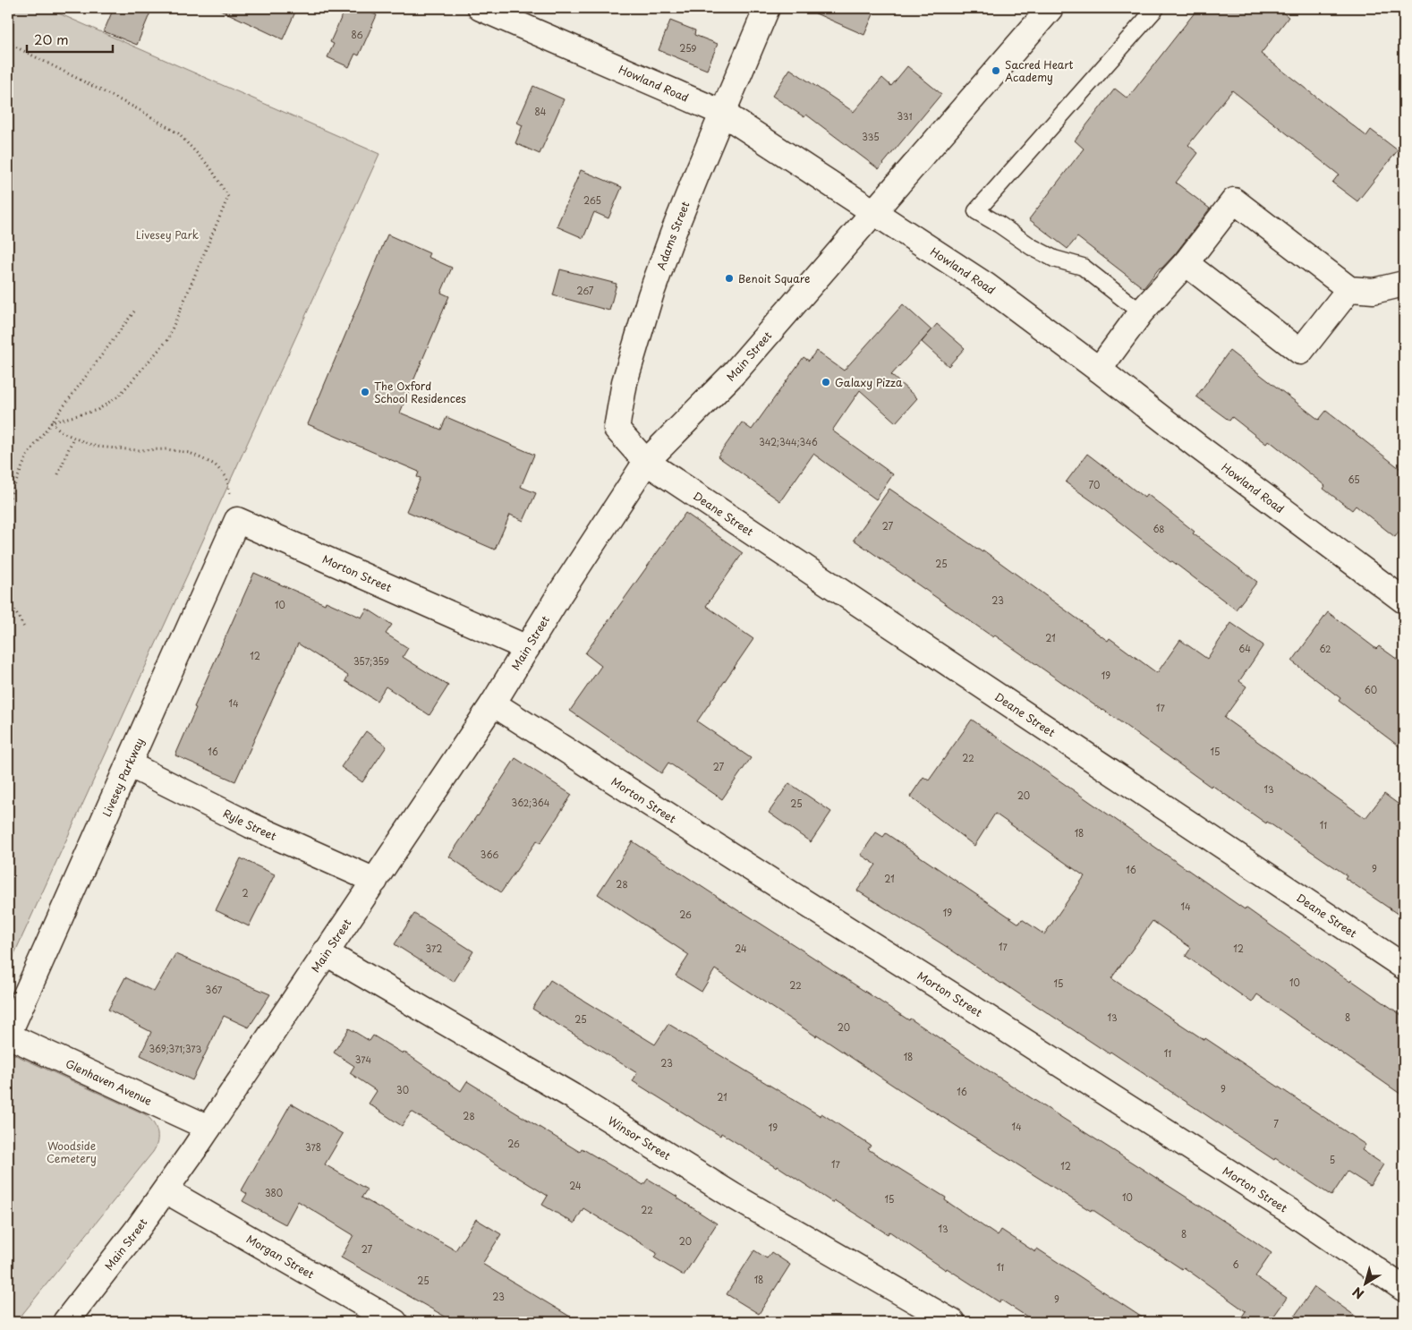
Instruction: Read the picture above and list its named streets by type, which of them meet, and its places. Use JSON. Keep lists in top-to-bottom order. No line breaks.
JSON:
{"streets":{"street":["Howland Road","Adams Street","Main Street","Deane Street","Morton Street","Livesey Parkway","Ryle Street","Glenhaven Avenue","Winsor Street","Morgan Street"]},"crossings":[["Howland Road","Adams Street"],["Howland Road","Main Street"],["Adams Street","Main Street"],["Adams Street","Deane Street"],["Main Street","Deane Street"],["Main Street","Morton Street"],["Main Street","Ryle Street"],["Main Street","Glenhaven Avenue"],["Main Street","Winsor Street"],["Main Street","Morgan Street"],["Morton Street","Livesey Parkway"],["Livesey Parkway","Ryle Street"],["Livesey Parkway","Glenhaven Avenue"]],"parks":["Livesey Park","Woodside Cemetery"],"places":["Sacred Heart Academy","Benoit Square","Galaxy Pizza","The Oxford School Residences"],"house_numbers":["86","259","84","331","335","265","267","342;344;346","65","70","27","68","25","23","10","21","64","62","12","357;359","19","60","14","17","16","15","22","27","13","20","362;364","25","11","18","366","9","16","21","28","2","14","19","26","17","372","24","12","10","15","22","367","13","8","25","20","369;371;373","11","18","374","23","9","30","16","21","28","7","14","19","26","378","5","17","12","24","380","10","15","22","13","8","20","27","6","11","18","25","23","9"],"scale_bar":"20 m","north":"bottom left"}
